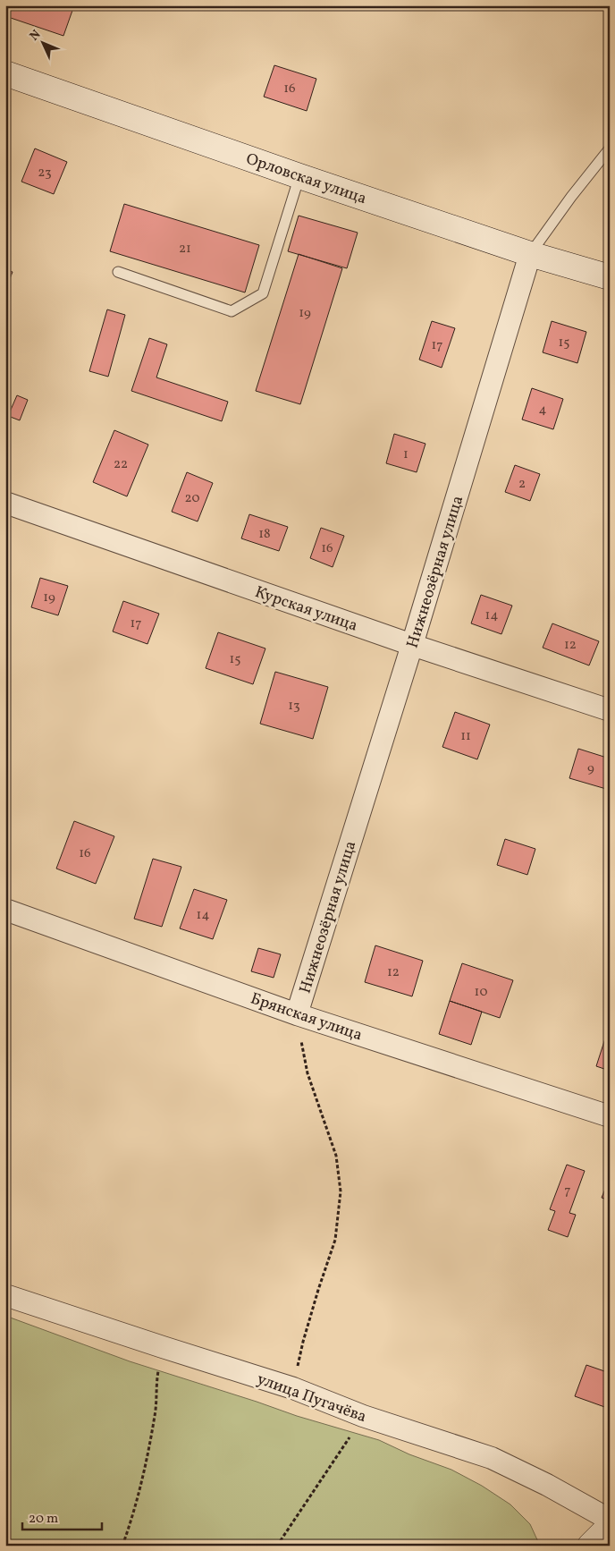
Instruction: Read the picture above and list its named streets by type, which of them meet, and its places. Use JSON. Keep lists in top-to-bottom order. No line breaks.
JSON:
{"streets":{"main road":["Орловская улица"],"street":["Нижнеозёрная улица","Курская улица","Брянская улица","улица Пугачёва"]},"crossings":[["Орловская улица","Нижнеозёрная улица"],["Нижнеозёрная улица","Курская улица"],["Нижнеозёрная улица","Брянская улица"]],"house_numbers":["16","23","21","19","15","17","4","1","22","2","20","18","16","19","14","17","12","15","13","11","9","16","14","12","10","7"],"scale_bar":"20 m","north":"top left"}
